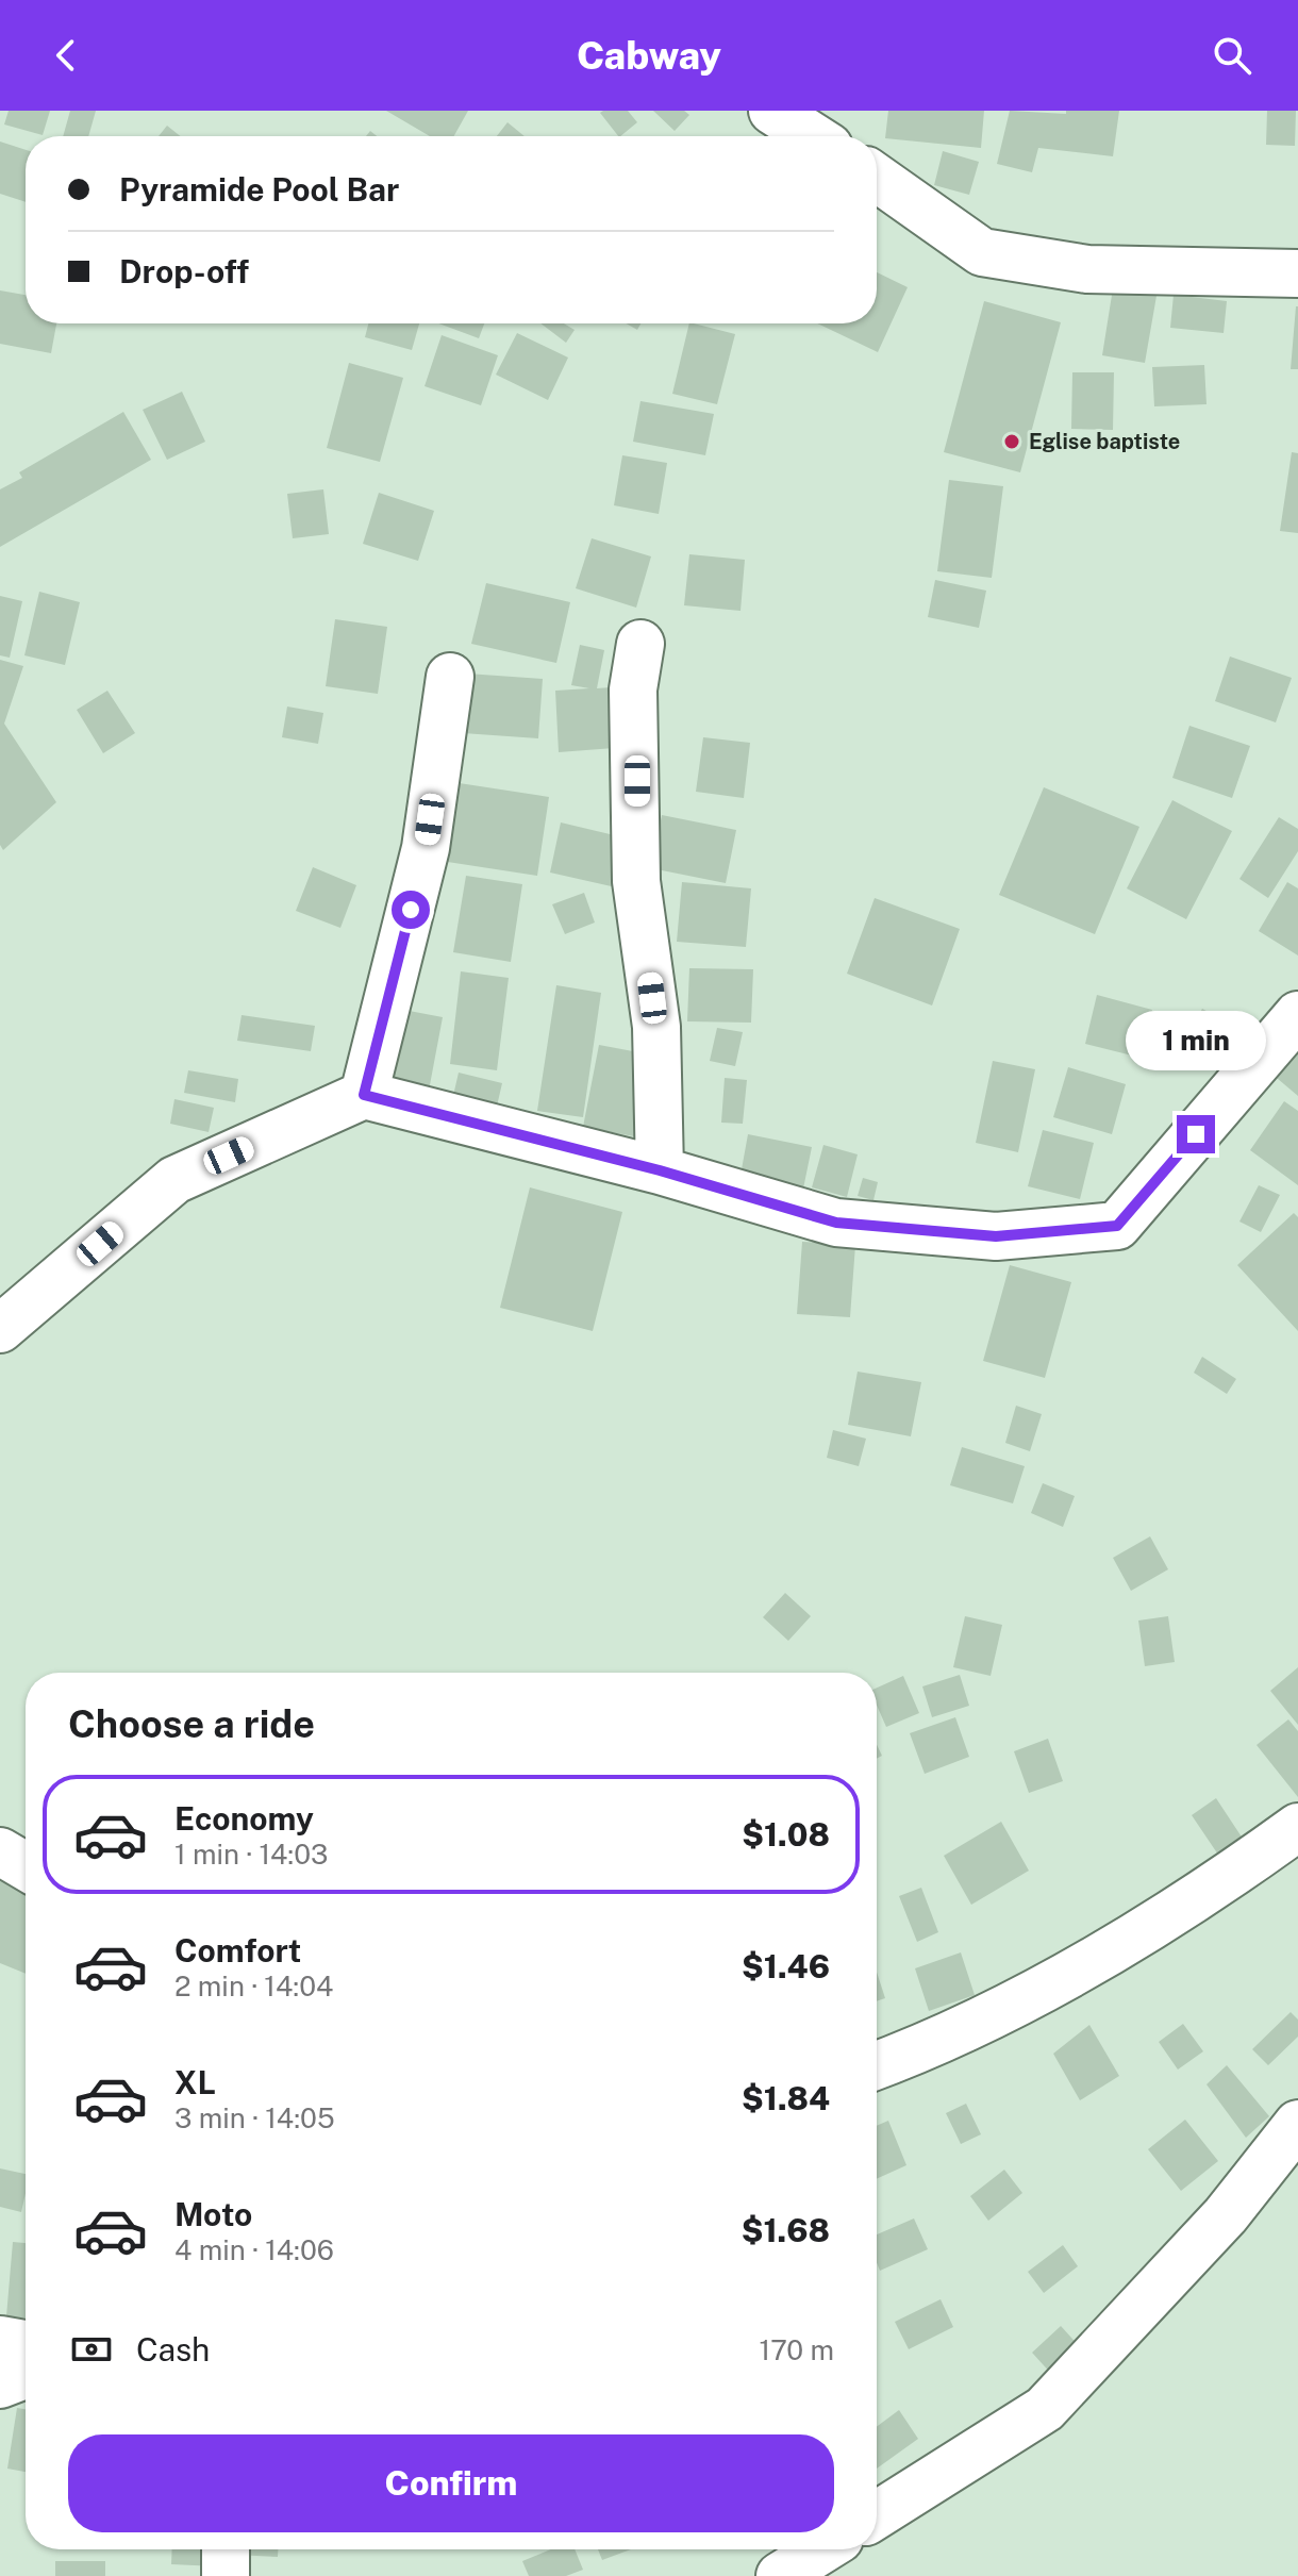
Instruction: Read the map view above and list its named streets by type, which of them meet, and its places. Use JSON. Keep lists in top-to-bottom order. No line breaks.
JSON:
{"places":["Eglise baptiste"],"page":{"header":"Cabway","banner":["Pyramide Pool Bar","Drop-off"],"bubble":"1 min","heading":"Choose a ride","list":[{"name":"Economy","note":"1 min · 14:03","value":"$1.08"},{"name":"Comfort","note":"2 min · 14:04","value":"$1.46"},{"name":"XL","note":"3 min · 14:05","value":"$1.84"},{"name":"Moto","note":"4 min · 14:06","value":"$1.68"}],"pay":["Cash","170 m"],"buttons":"Confirm"}}
